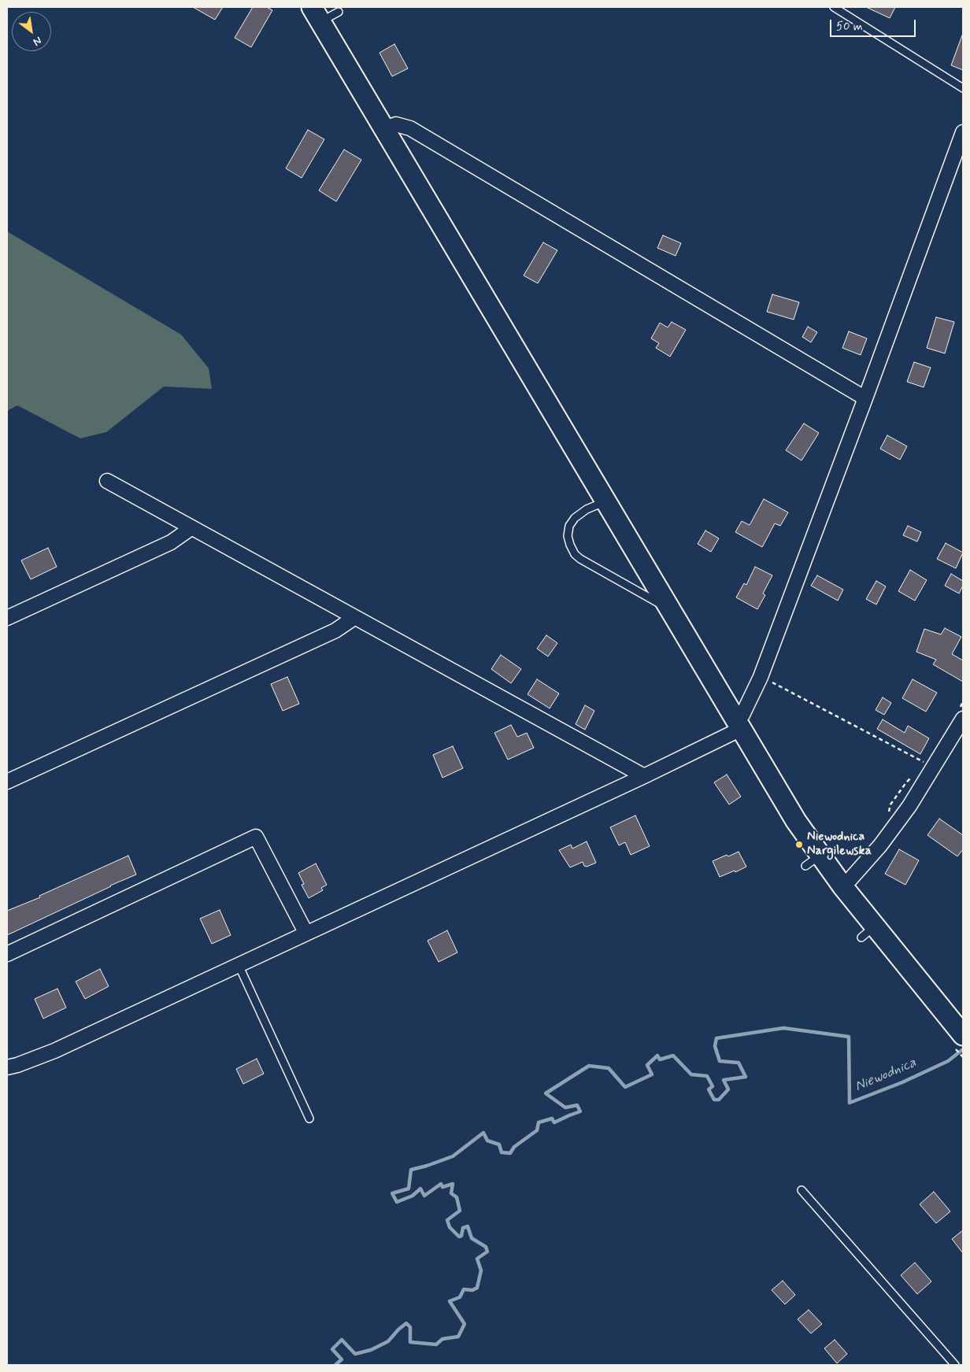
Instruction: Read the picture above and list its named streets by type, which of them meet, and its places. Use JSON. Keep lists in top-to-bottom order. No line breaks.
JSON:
{"water":["Niewodnica"],"places":["Niewodnica Nargilewska"],"scale_bar":"50 m","north":"bottom right"}
